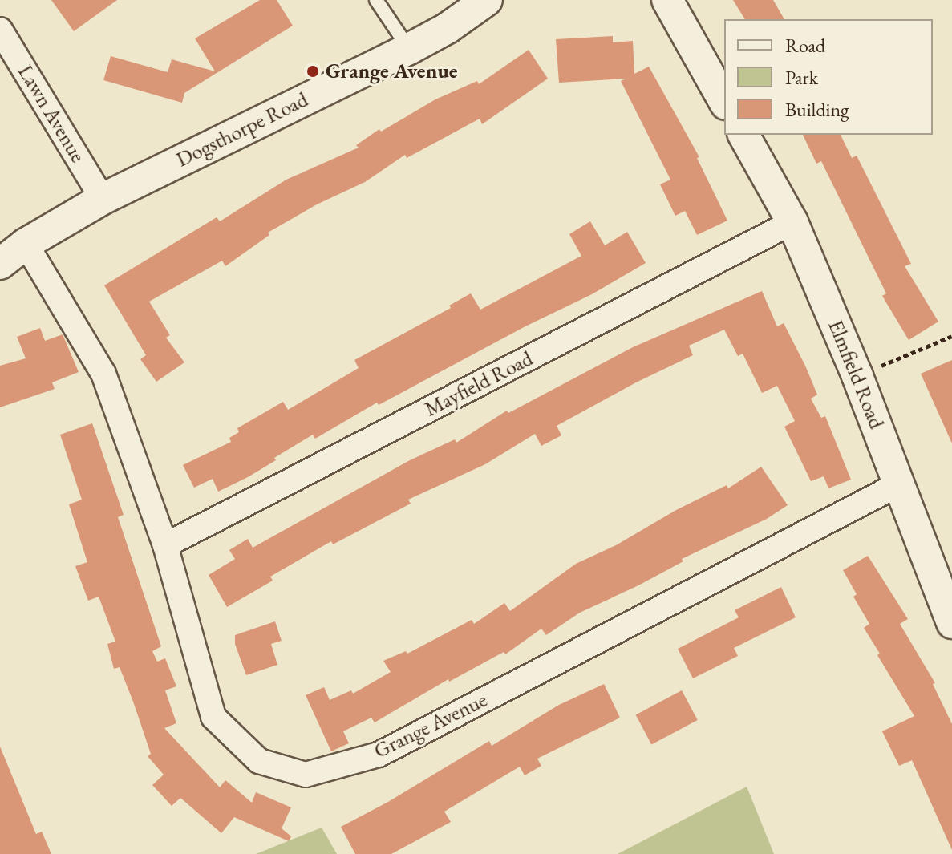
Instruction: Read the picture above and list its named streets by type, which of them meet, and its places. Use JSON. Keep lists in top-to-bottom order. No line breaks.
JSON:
{"streets":{"street":["Lawn Avenue","Dogsthorpe Road","Elmfield Road","Mayfield Road","Grange Avenue"]},"crossings":[["Lawn Avenue","Dogsthorpe Road"],["Dogsthorpe Road","Grange Avenue"],["Elmfield Road","Mayfield Road"],["Elmfield Road","Grange Avenue"],["Mayfield Road","Grange Avenue"]],"places":["Grange Avenue"],"legend":["Road","Park","Building"]}
